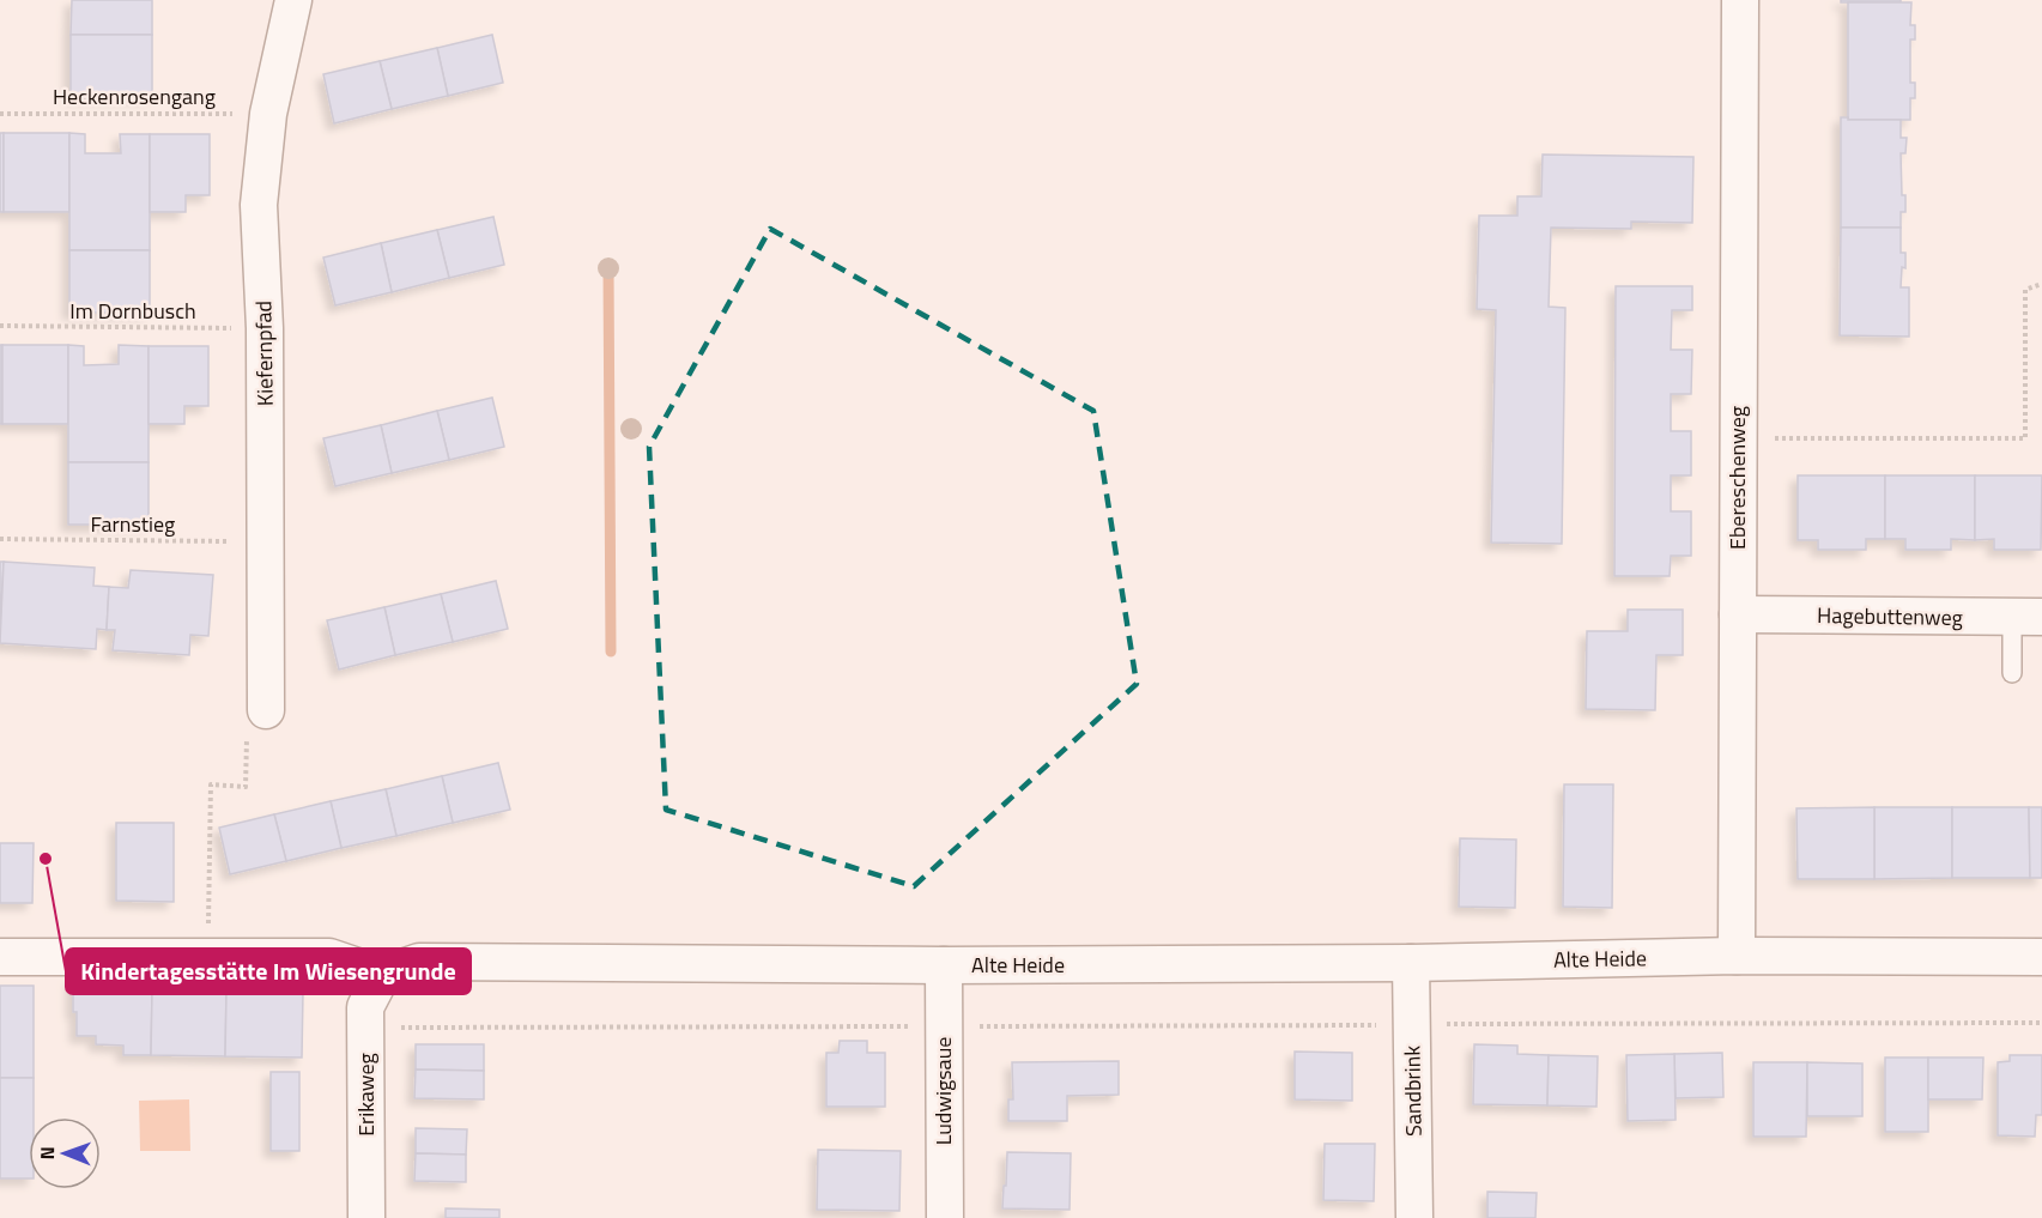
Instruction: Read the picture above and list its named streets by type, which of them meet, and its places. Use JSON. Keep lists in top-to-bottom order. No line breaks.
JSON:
{"streets":{"street":["Kiefernpfad","Ebereschenweg","Hagebuttenweg","Alte Heide","Ludwigsaue","Sandbrink","Erikaweg"],"path":["Heckenrosengang","Im Dornbusch","Farnstieg"]},"crossings":[["Heckenrosengang","Kiefernpfad"],["Im Dornbusch","Kiefernpfad"],["Kiefernpfad","Farnstieg"],["Ebereschenweg","Hagebuttenweg"],["Ebereschenweg","Alte Heide"],["Alte Heide","Ludwigsaue"],["Alte Heide","Sandbrink"],["Alte Heide","Erikaweg"]],"places":["Kindertagesstätte Im Wiesengrunde"],"north":"left"}
